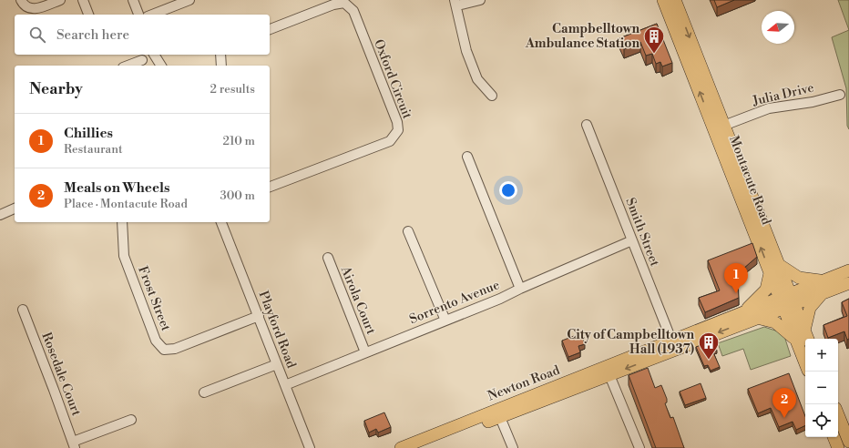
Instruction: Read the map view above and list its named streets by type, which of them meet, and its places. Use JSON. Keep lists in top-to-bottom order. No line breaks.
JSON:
{"streets":{"main road":["Montacute Road","Newton Road"],"street":["Oxford Circuit","Julia Drive","Smith Street","Frost Street","Airola Court","Sorrento Avenue","Playford Road","Rosedale Court"]},"crossings":[["Julia Drive","Montacute Road"],["Montacute Road","Newton Road"],["Smith Street","Sorrento Avenue"],["Smith Street","Newton Road"],["Frost Street","Playford Road"],["Airola Court","Sorrento Avenue"],["Sorrento Avenue","Playford Road"]],"places":{"building":["Campbelltown Ambulance Station","City of Campbelltown Hall (1937)"]},"north":"left","page":{"search":"Search here","heading":["Nearby","2 results"],"list":[{"mark":"1","name":"Chillies","note":"Restaurant","value":"210 m"},{"mark":"2","name":"Meals on Wheels","note":"Place · Montacute Road","value":"300 m"}],"pins":["1","2"],"map_buttons":["+","−"]}}
